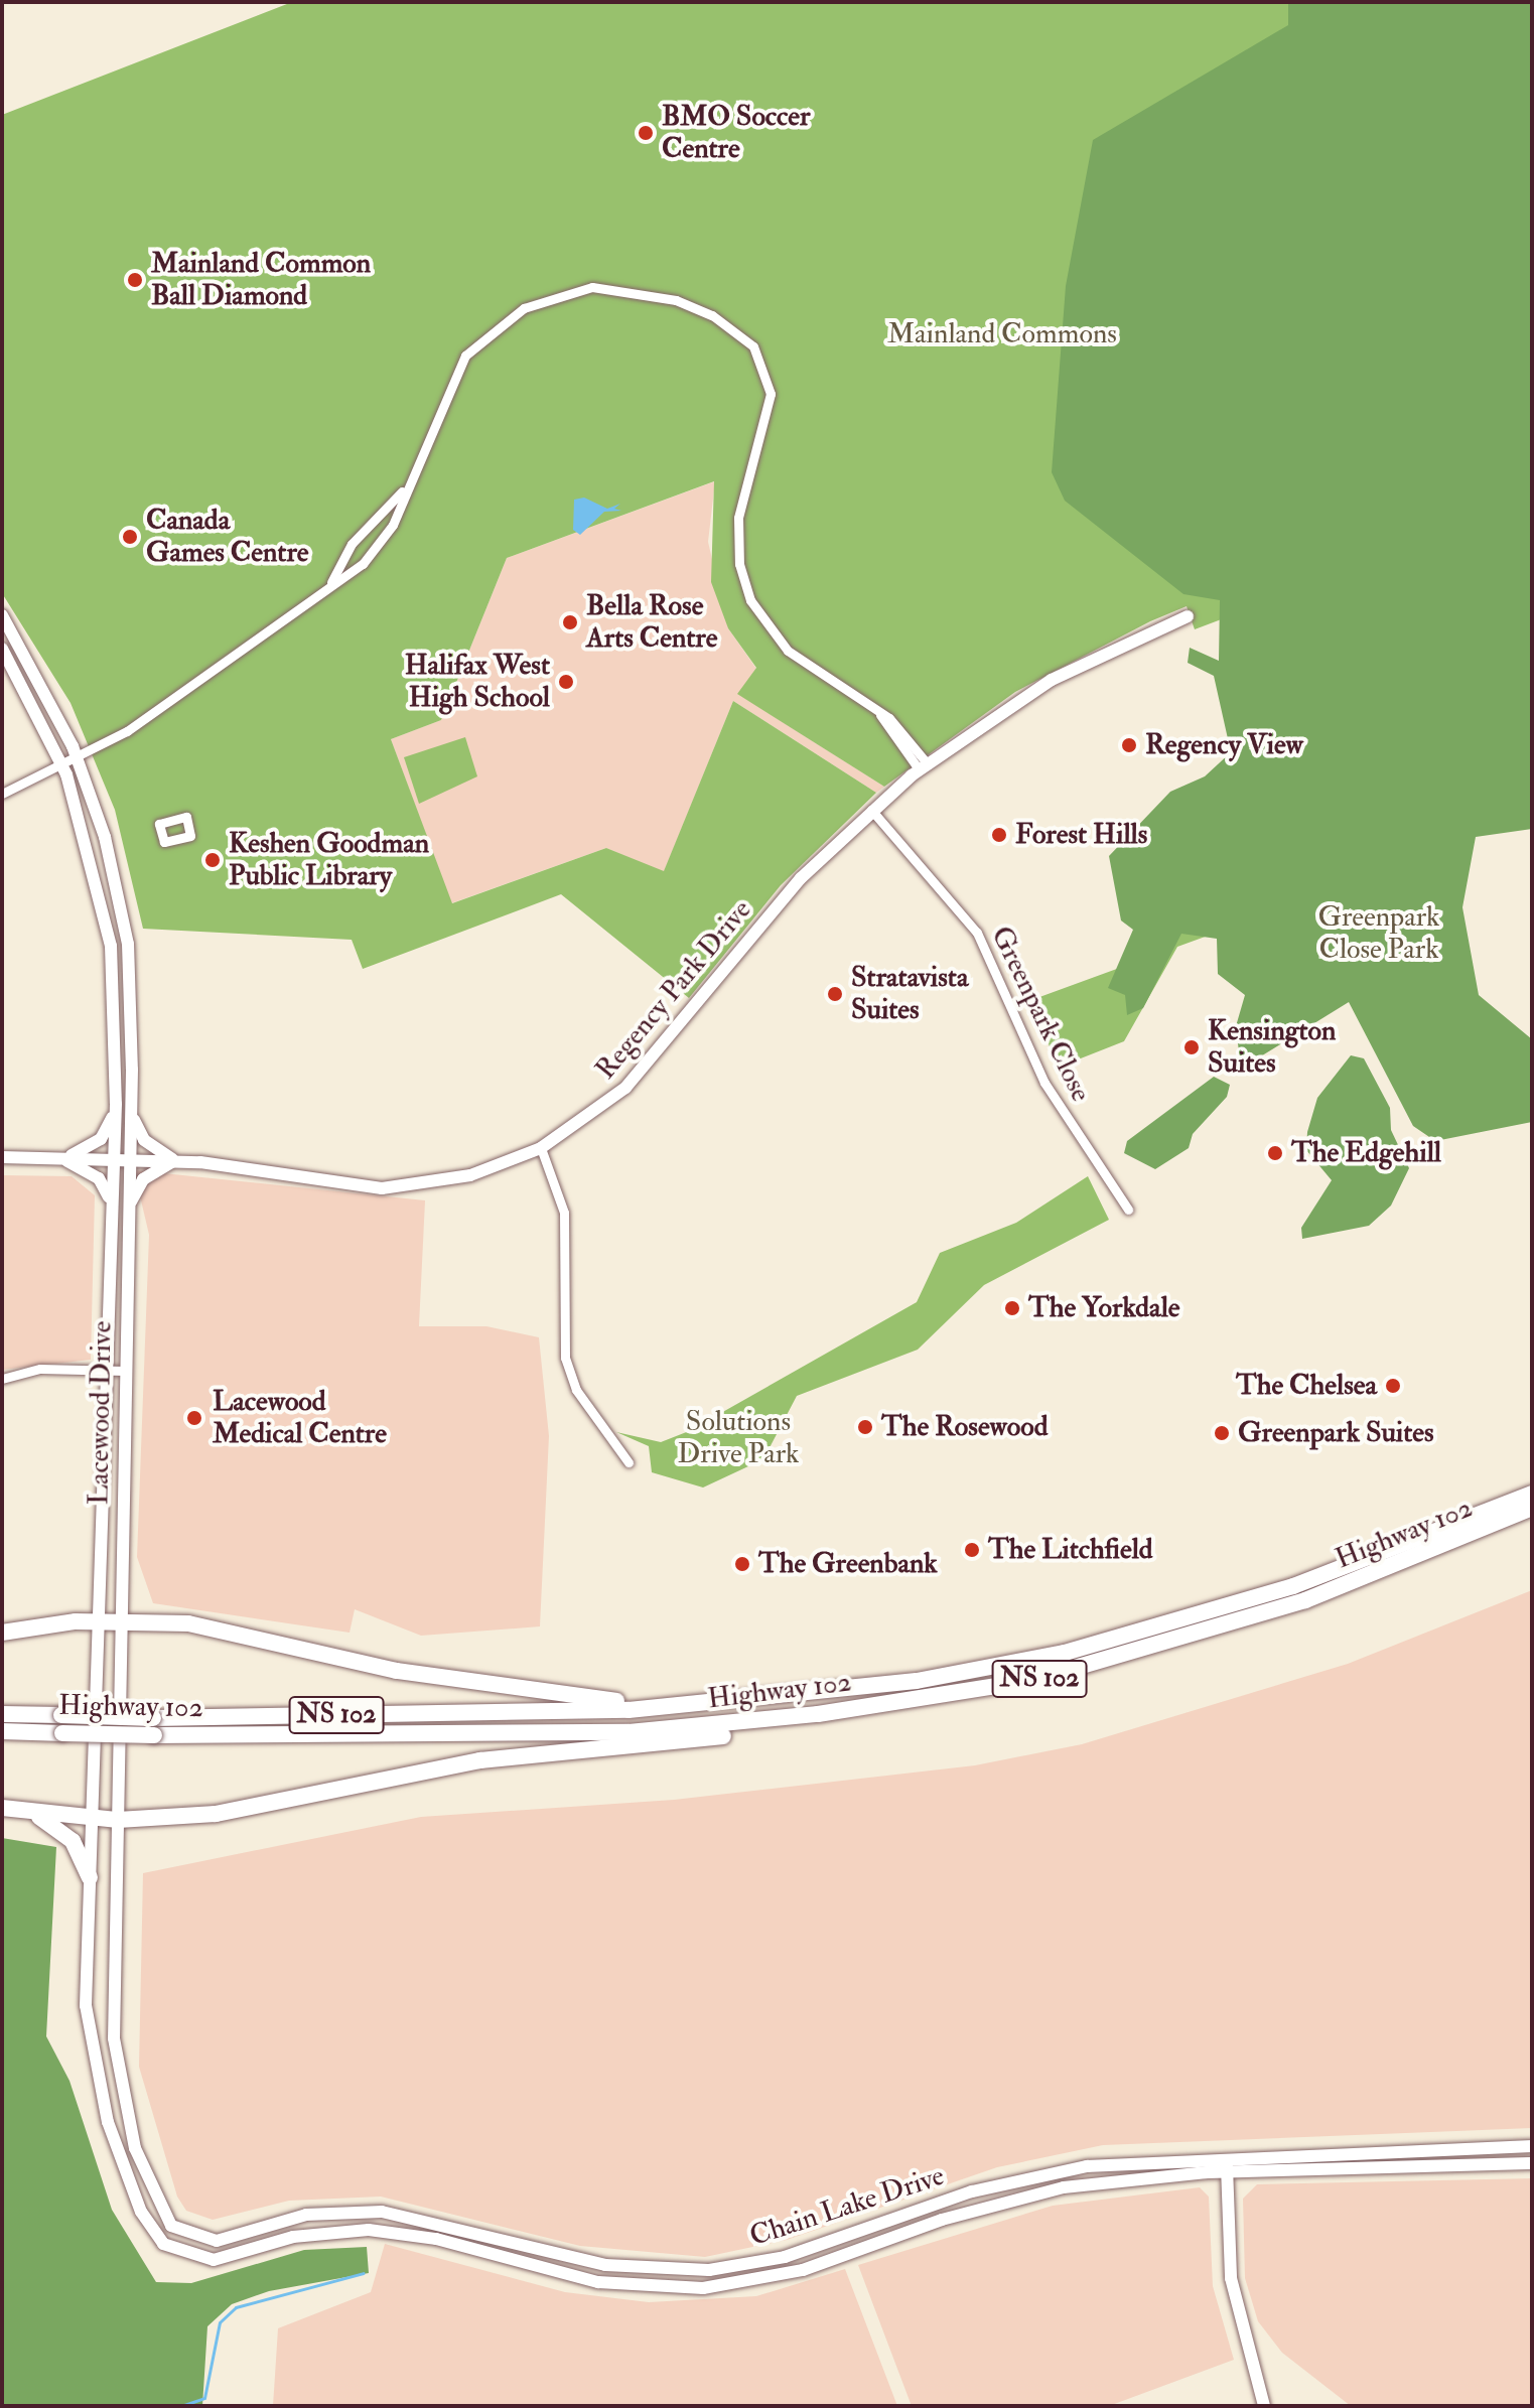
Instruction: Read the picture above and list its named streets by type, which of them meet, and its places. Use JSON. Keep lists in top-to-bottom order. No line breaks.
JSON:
{"streets":{"highway":["Highway 102","NS 102"],"street":["Regency Park Drive","Greenpark Close","Lacewood Drive","Chain Lake Drive"]},"crossings":[["Regency Park Drive","Greenpark Close"],["Regency Park Drive","Lacewood Drive"],["Lacewood Drive","Chain Lake Drive"]],"parks":["Mainland Commons","Greenpark Close Park","Solutions Drive Park"],"places":["BMO Soccer Centre","Mainland Common Ball Diamond","Canada Games Centre","Bella Rose Arts Centre","Halifax West High School","Regency View","Forest Hills","Keshen Goodman Public Library","Stratavista Suites","Kensington Suites","The Edgehill","The Yorkdale","The Chelsea","Lacewood Medical Centre","The Rosewood","Greenpark Suites","The Litchfield","The Greenbank"]}
